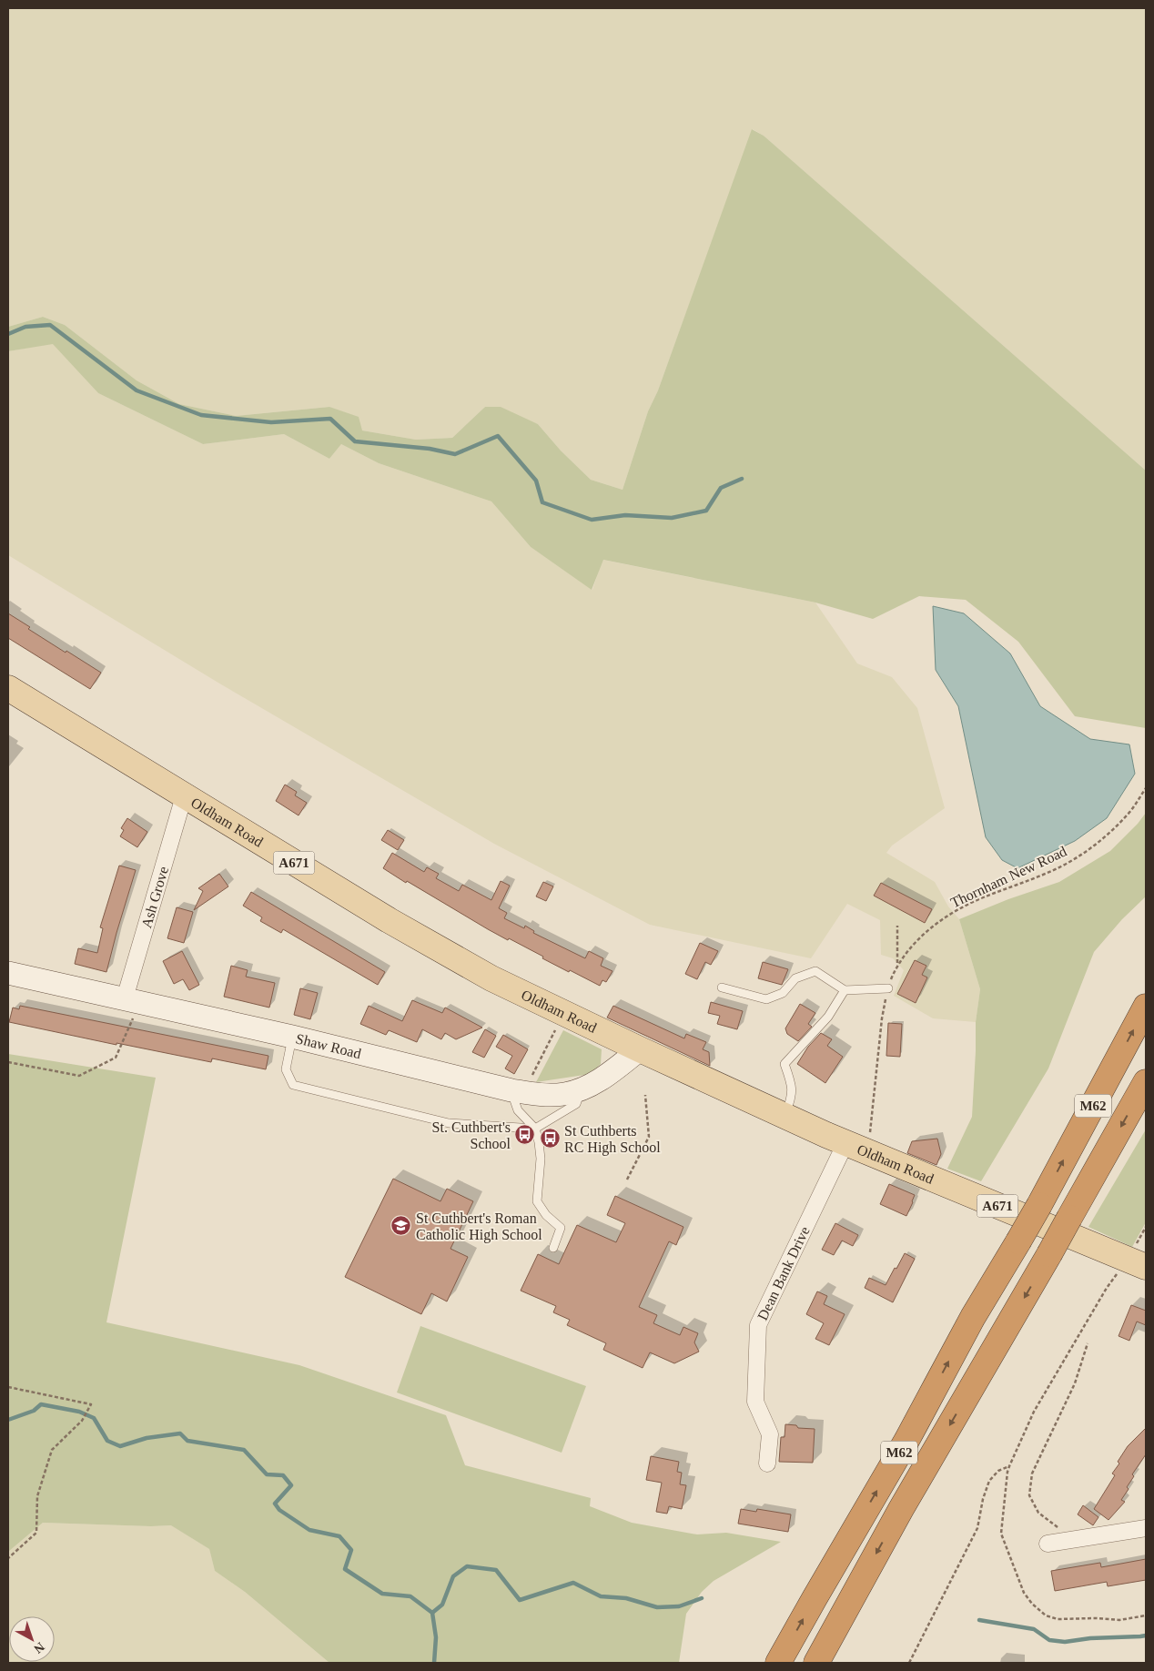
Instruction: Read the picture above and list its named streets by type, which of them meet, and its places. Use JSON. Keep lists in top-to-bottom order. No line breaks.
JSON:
{"streets":{"highway":["M62"],"main road":["Oldham Road","A671"],"street":["Ash Grove","Shaw Road","Dean Bank Drive"],"path":["Thornham New Road"]},"crossings":[["Oldham Road","Thornham New Road"],["Oldham Road","Ash Grove"],["Oldham Road","Shaw Road"],["Oldham Road","Dean Bank Drive"],["Ash Grove","Shaw Road"]],"places":{"bus stop":["St. Cuthbert's School","St Cuthberts RC High School"],"school or university":["St Cuthbert's Roman Catholic High School"]},"north":"bottom right"}
